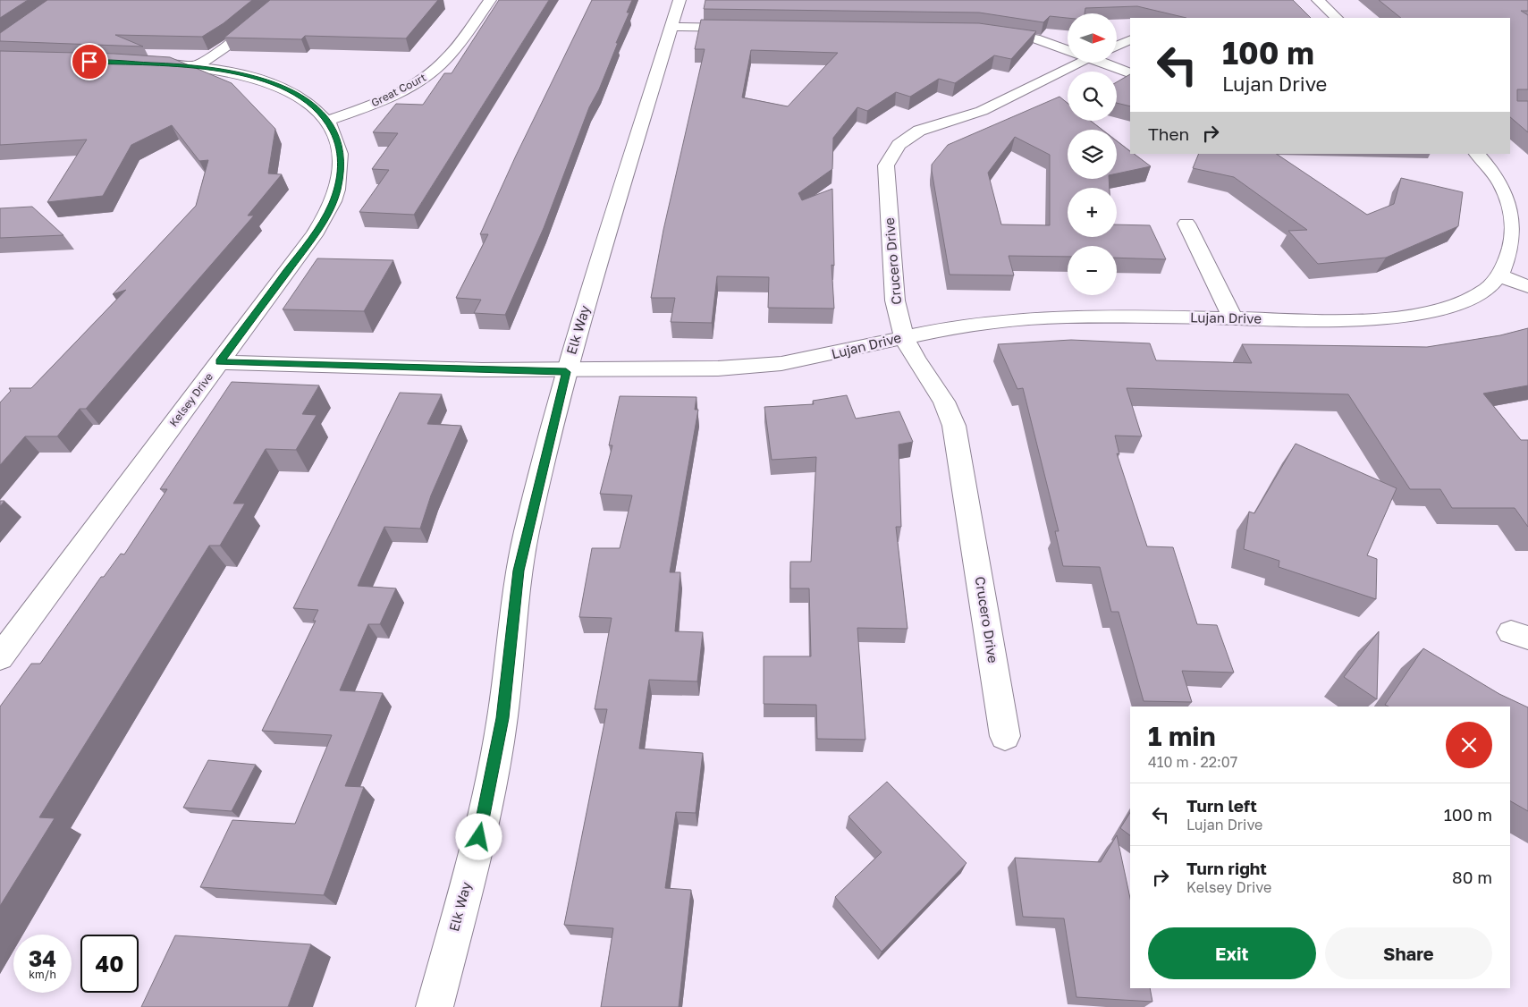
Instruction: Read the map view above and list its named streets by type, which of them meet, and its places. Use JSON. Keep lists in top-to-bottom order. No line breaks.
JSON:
{"streets":{"street":["Great Court","Crucero Drive","Lujan Drive","Elk Way","Kelsey Drive"]},"crossings":[["Great Court","Kelsey Drive"],["Crucero Drive","Lujan Drive"],["Lujan Drive","Elk Way"],["Lujan Drive","Kelsey Drive"]],"north":"right","page":{"map_buttons":["+","−"],"turn":["100 m","Lujan Drive"],"then":"Then","heading":["1 min","410 m · 22:07"],"list":[{"name":"Turn left","note":"Lujan Drive","value":"100 m"},{"name":"Turn right","note":"Kelsey Drive","value":"80 m"}],"buttons":["Exit","Share"],"speed":"34 km/h","limit":"40"}}
